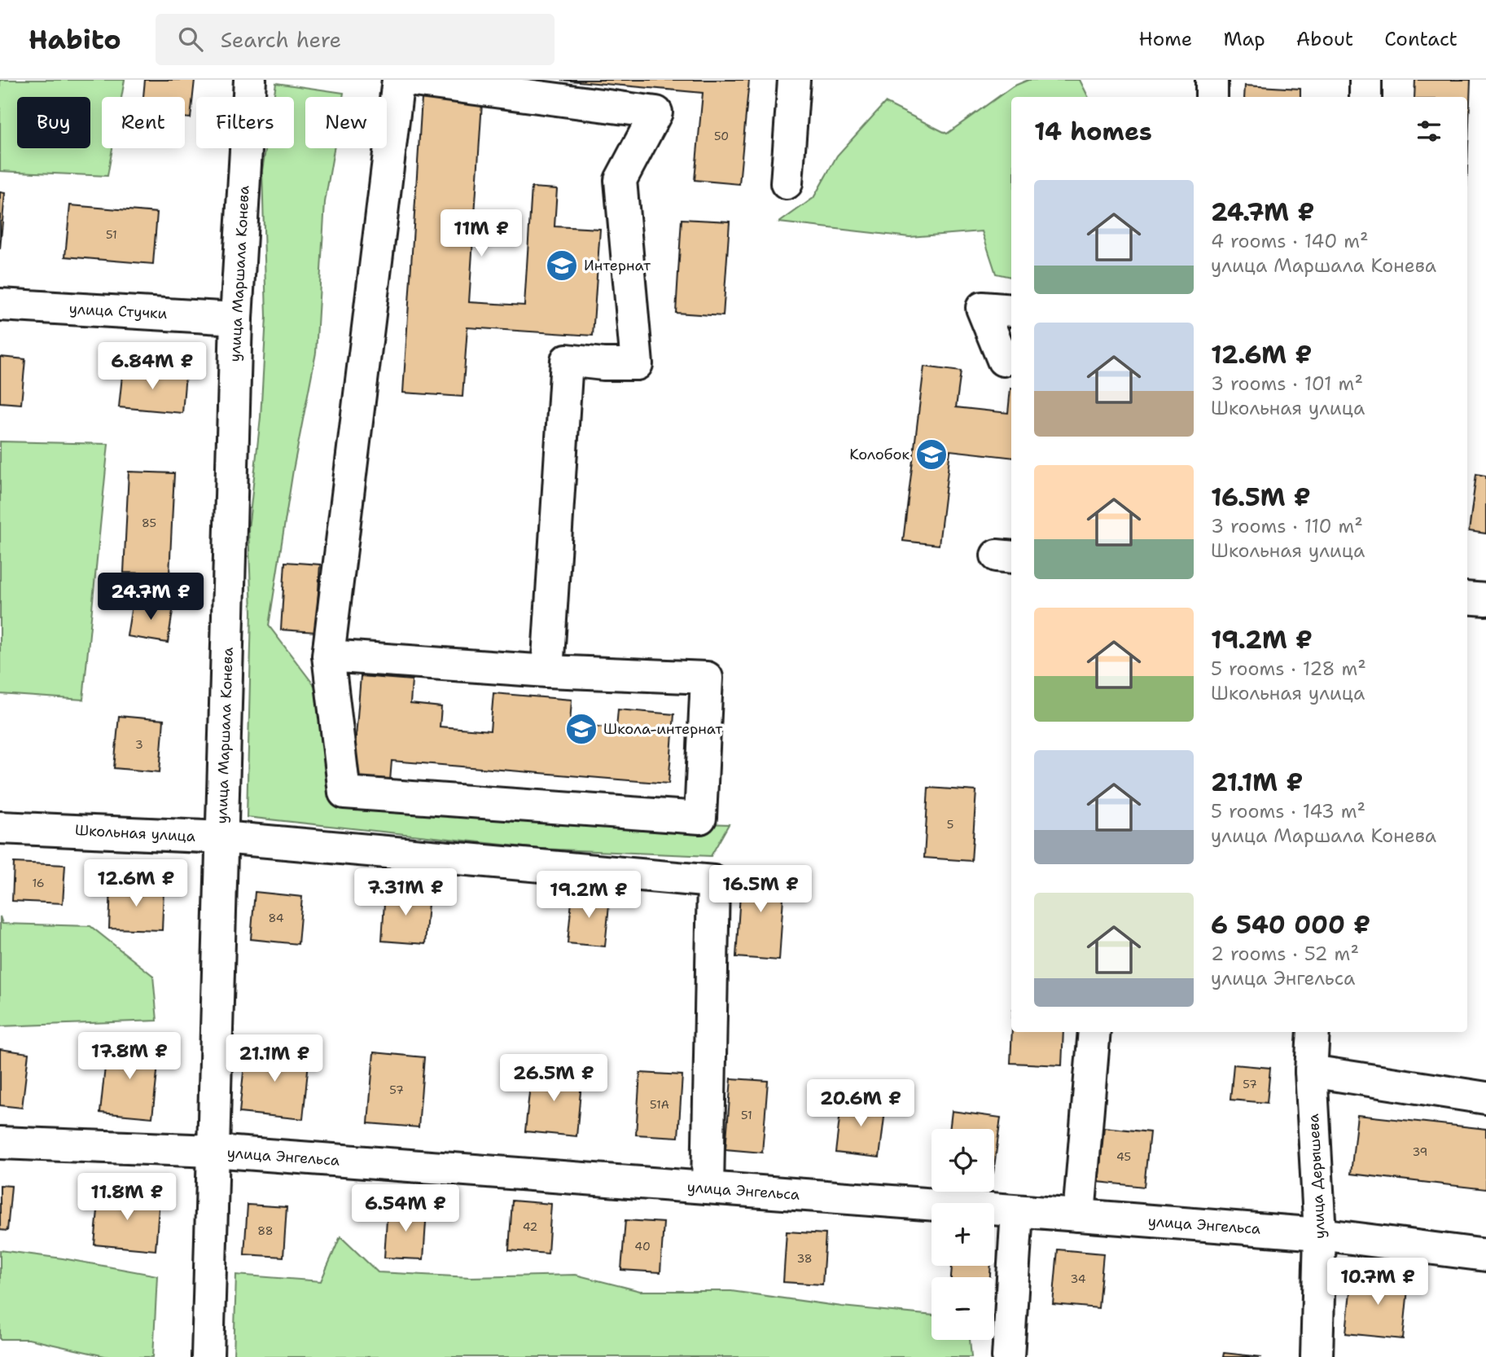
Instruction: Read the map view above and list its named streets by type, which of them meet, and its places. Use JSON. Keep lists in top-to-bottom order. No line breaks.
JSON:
{"streets":{"street":["улица Маршала Конева","улица Стучки","Школьная улица","улица Энгельса","улица Дерышева"]},"crossings":[["улица Маршала Конева","улица Стучки"],["улица Маршала Конева","Школьная улица"],["улица Маршала Конева","улица Энгельса"],["Школьная улица","улица Энгельса"],["улица Энгельса","улица Дерышева"]],"places":{"school or university":["Интернат","Колобок","Школа-интернат"]},"house_numbers":["50","51","85","3","5","16","84","57","57","51А","51","39","45","42","88","40","38","34"],"page":{"header":"Habito","search":"Search here","nav":["Home","Map","About","Contact"],"chip":["Buy","Rent","Filters","New"],"heading":"14 homes","list":[{"name":"24.7M ₽","note":"4 rooms · 140 m² · улица Маршала Конева"},{"name":"12.6M ₽","note":"3 rooms · 101 m² · Школьная улица"},{"name":"16.5M ₽","note":"3 rooms · 110 m² · Школьная улица"},{"name":"19.2M ₽","note":"5 rooms · 128 m² · Школьная улица"},{"name":"21.1M ₽","note":"5 rooms · 143 m² · улица Маршала Конева"},{"name":"6 540 000 ₽","note":"2 rooms · 52 m² · улица Энгельса"}],"price":["11M ₽","6.84M ₽","24.7M ₽","12.6M ₽","16.5M ₽","7.31M ₽","19.2M ₽","17.8M ₽","21.1M ₽","26.5M ₽","20.6M ₽","11.8M ₽","6.54M ₽","10.7M ₽"],"map_buttons":["+","−"]}}
